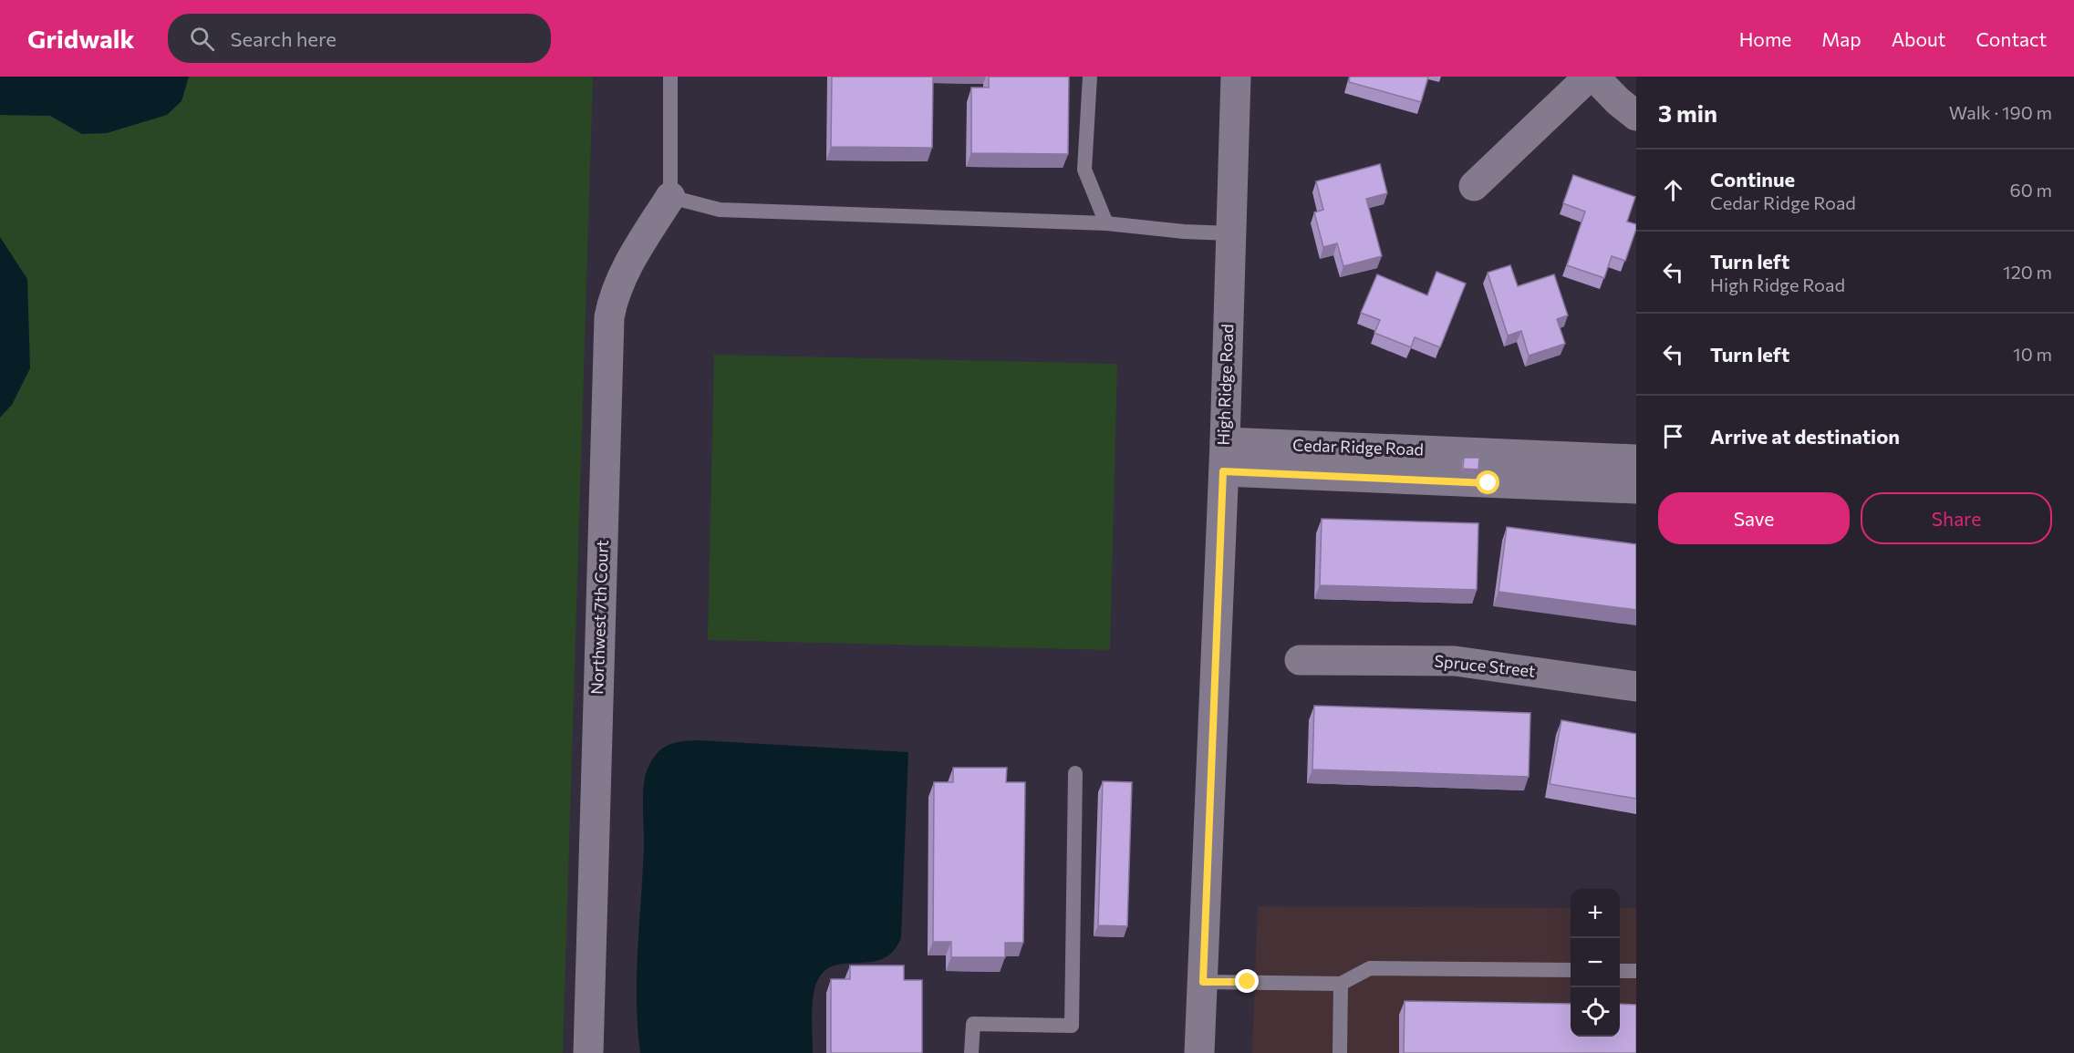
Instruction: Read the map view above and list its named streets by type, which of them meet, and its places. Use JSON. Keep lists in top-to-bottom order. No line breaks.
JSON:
{"streets":{"street":["High Ridge Road","Cedar Ridge Road","Northwest 7th Court","Spruce Street"]},"crossings":[["High Ridge Road","Cedar Ridge Road"]],"page":{"header":"Gridwalk","search":"Search here","nav":["Home","Map","About","Contact"],"heading":["3 min","Walk · 190 m"],"list":[["Continue","Cedar Ridge Road","60 m"],["Turn left","High Ridge Road","120 m"],["Turn left","10 m"],"Arrive at destination"],"buttons":["Save","Share"],"map_buttons":["+","−"]}}
